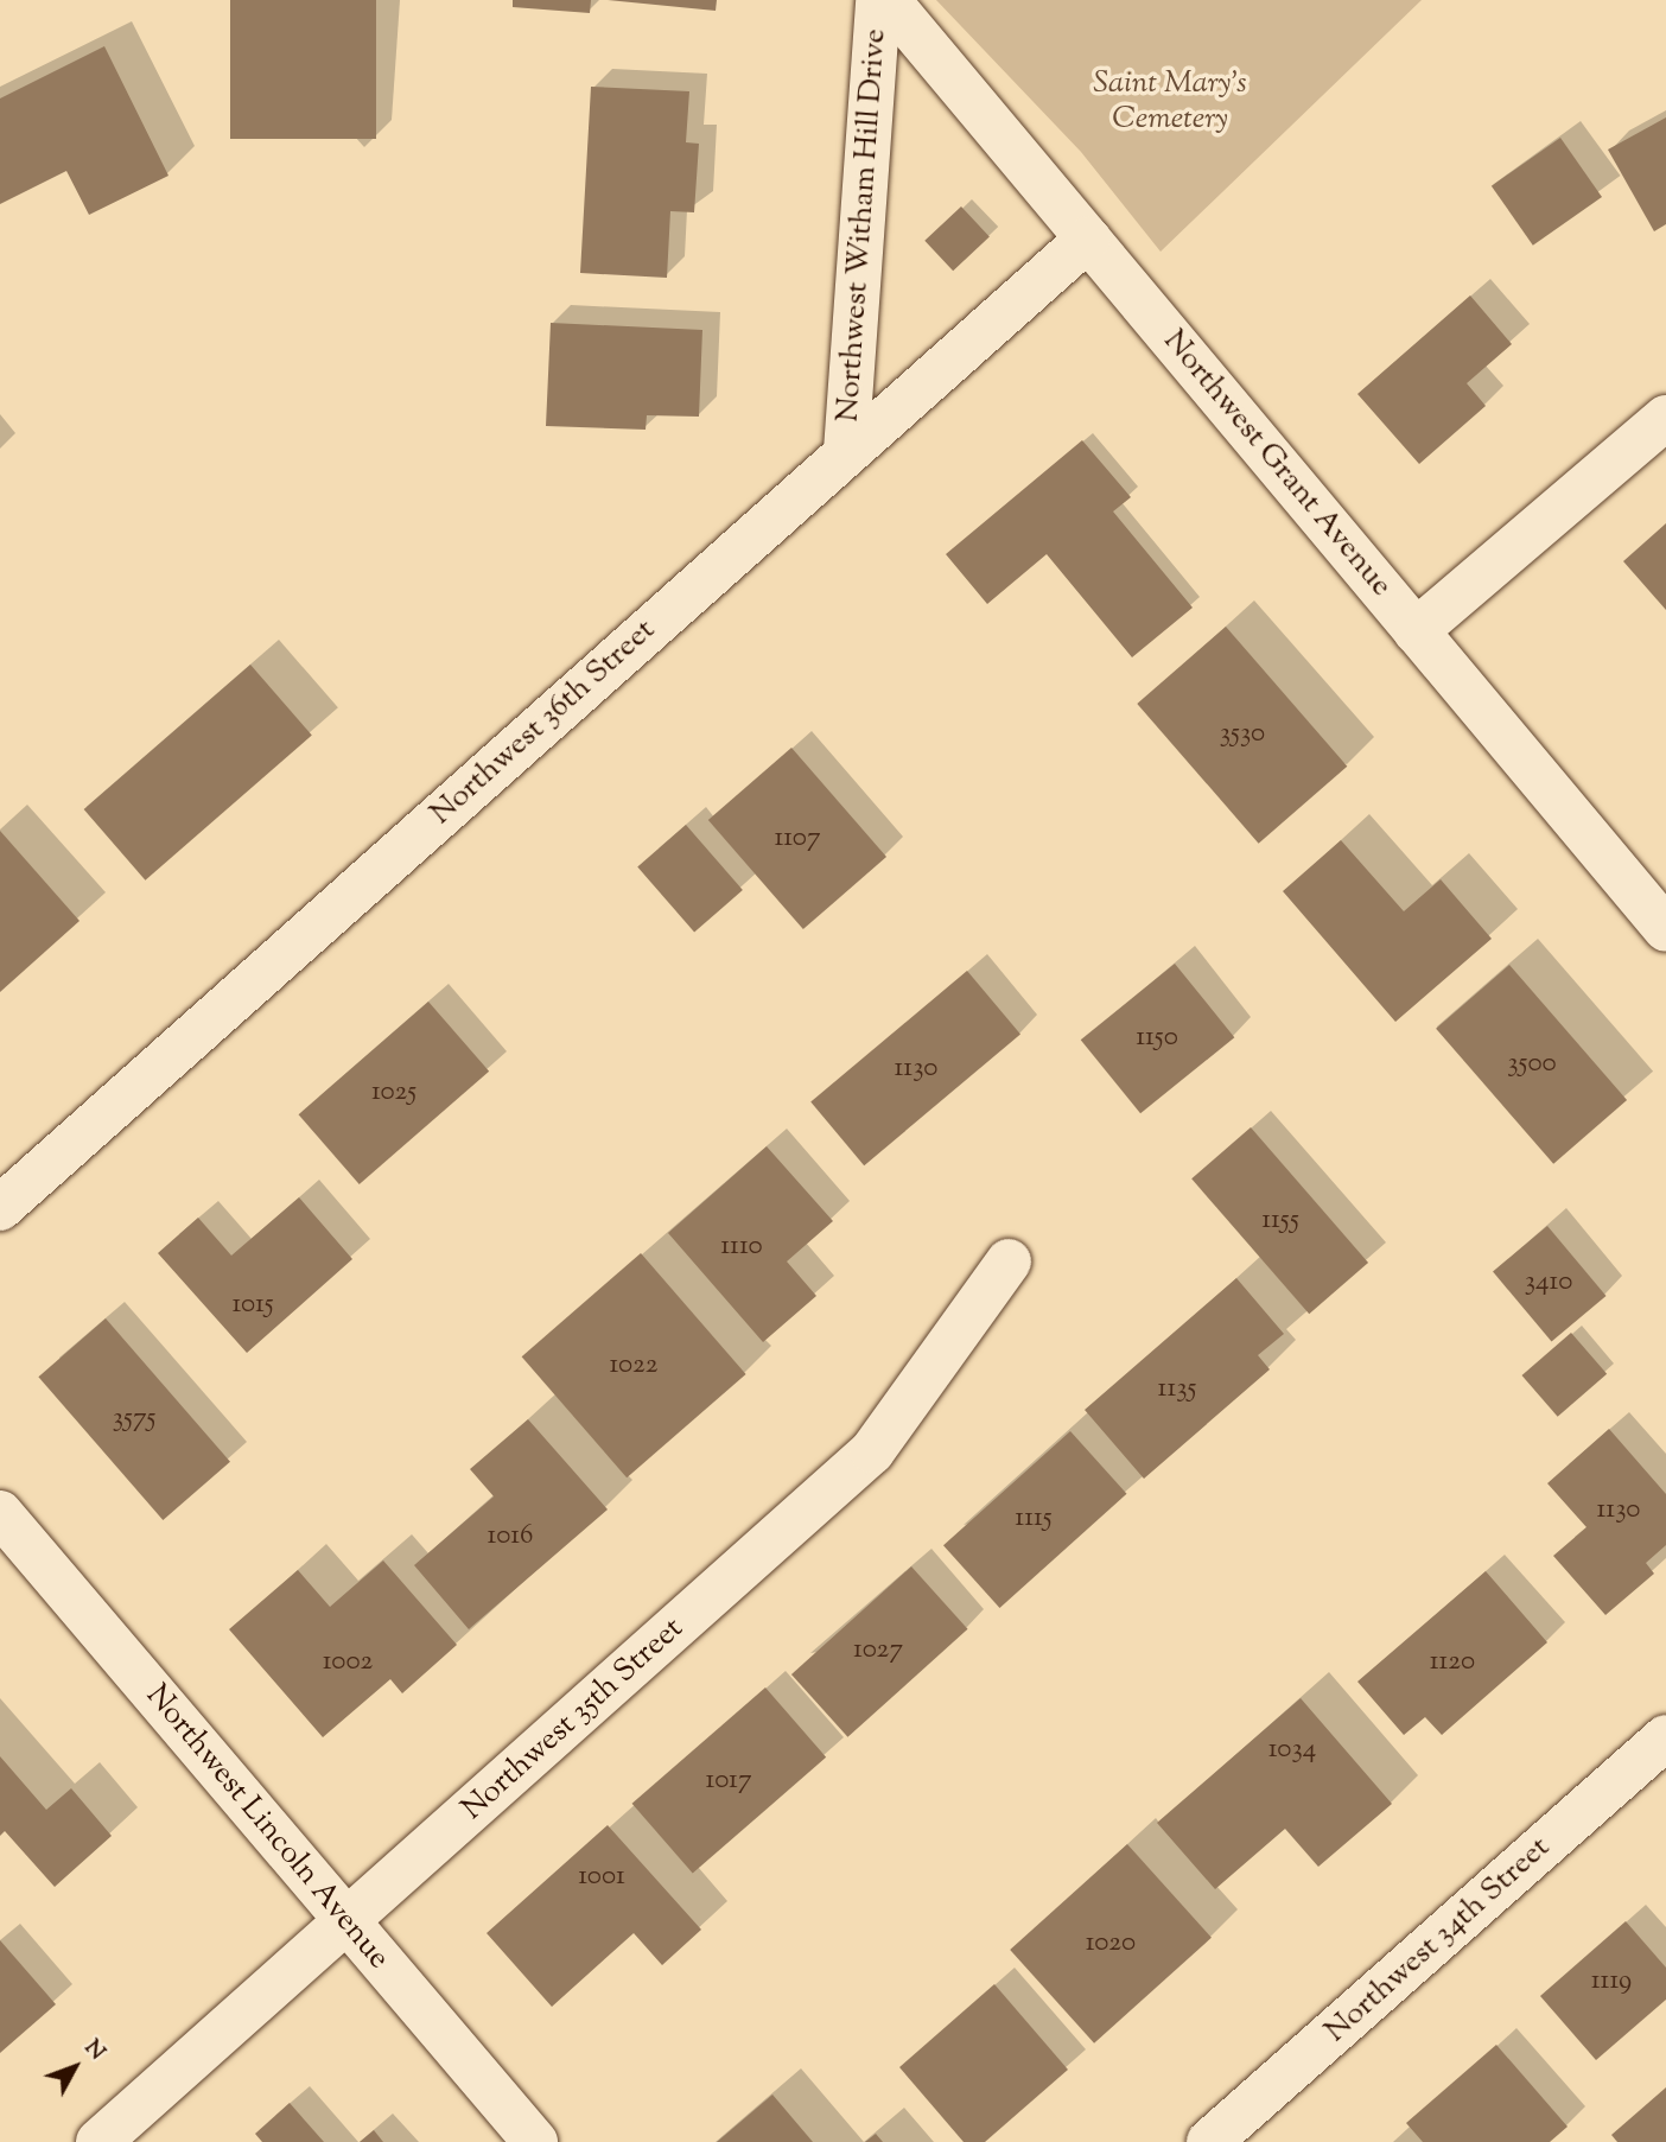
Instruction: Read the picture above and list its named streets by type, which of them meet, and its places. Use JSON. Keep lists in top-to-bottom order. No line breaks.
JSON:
{"streets":{"street":["Northwest Witham Hill Drive","Northwest Grant Avenue","Northwest 36th Street","Northwest 35th Street","Northwest Lincoln Avenue","Northwest 34th Street"]},"crossings":[["Northwest Witham Hill Drive","Northwest 36th Street"],["Northwest Grant Avenue","Northwest 36th Street"],["Northwest 35th Street","Northwest Lincoln Avenue"]],"parks":["Saint Mary's Cemetery"],"house_numbers":["3530","1107","1150","3500","1130","1025","1155","1110","3410","1015","1022","1135","3575","1130","1115","1016","1027","1002","1120","1034","1017","1001","1020","1119"],"north":"top right"}
